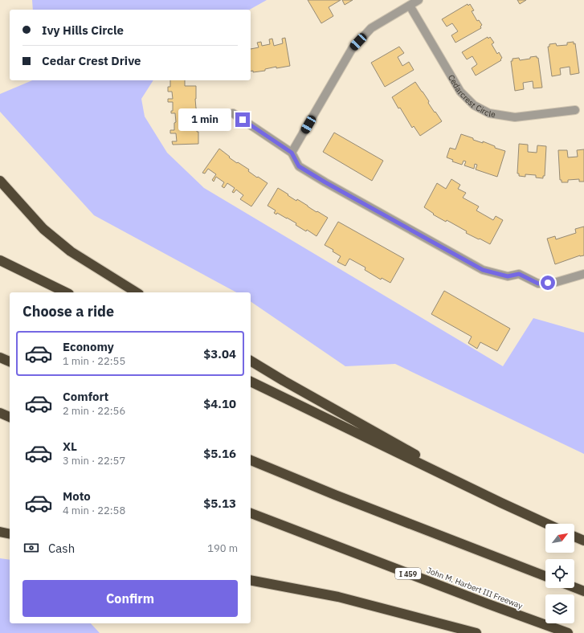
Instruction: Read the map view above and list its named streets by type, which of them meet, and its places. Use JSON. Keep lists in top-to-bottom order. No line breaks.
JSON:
{"streets":{"highway":["I 459","John M. Harbert III Freeway"],"street":["Cedarcrest Circle"]},"north":"top right","page":{"banner":["Ivy Hills Circle","Cedar Crest Drive"],"bubble":"1 min","heading":"Choose a ride","list":[{"name":"Economy","note":"1 min · 22:55","value":"$3.04"},{"name":"Comfort","note":"2 min · 22:56","value":"$4.10"},{"name":"XL","note":"3 min · 22:57","value":"$5.16"},{"name":"Moto","note":"4 min · 22:58","value":"$5.13"}],"pay":["Cash","190 m"],"buttons":"Confirm"}}
